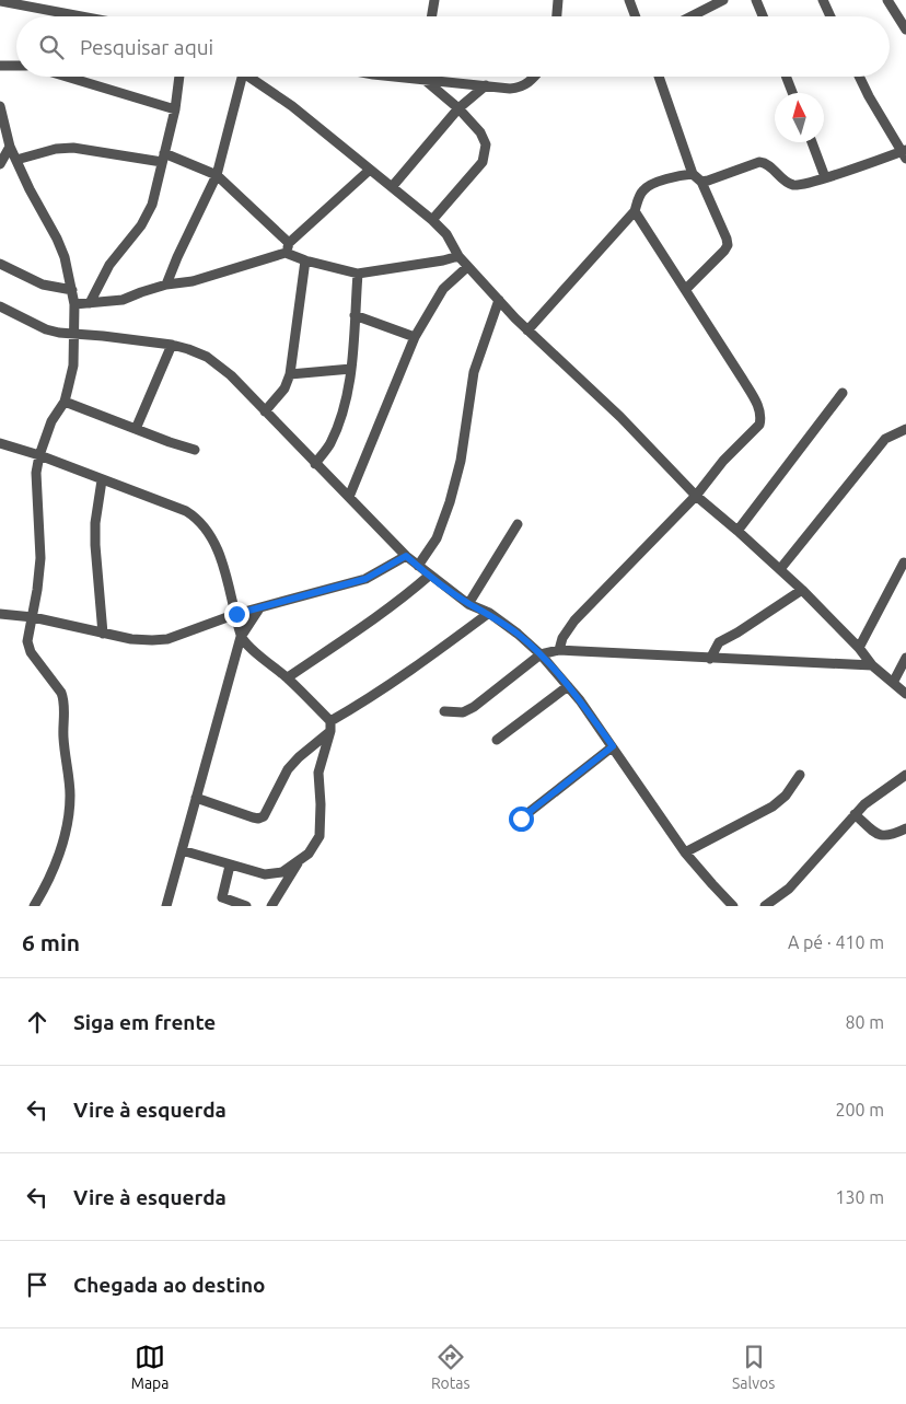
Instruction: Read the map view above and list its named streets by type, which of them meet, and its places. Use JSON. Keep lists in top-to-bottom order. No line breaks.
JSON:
{"north":"top","page":{"search":"Pesquisar aqui","heading":["6 min","A pé · 410 m"],"list":[["Siga em frente","80 m"],["Vire à esquerda","200 m"],["Vire à esquerda","130 m"],"Chegada ao destino"],"nav":["Mapa","Rotas","Salvos"]}}
